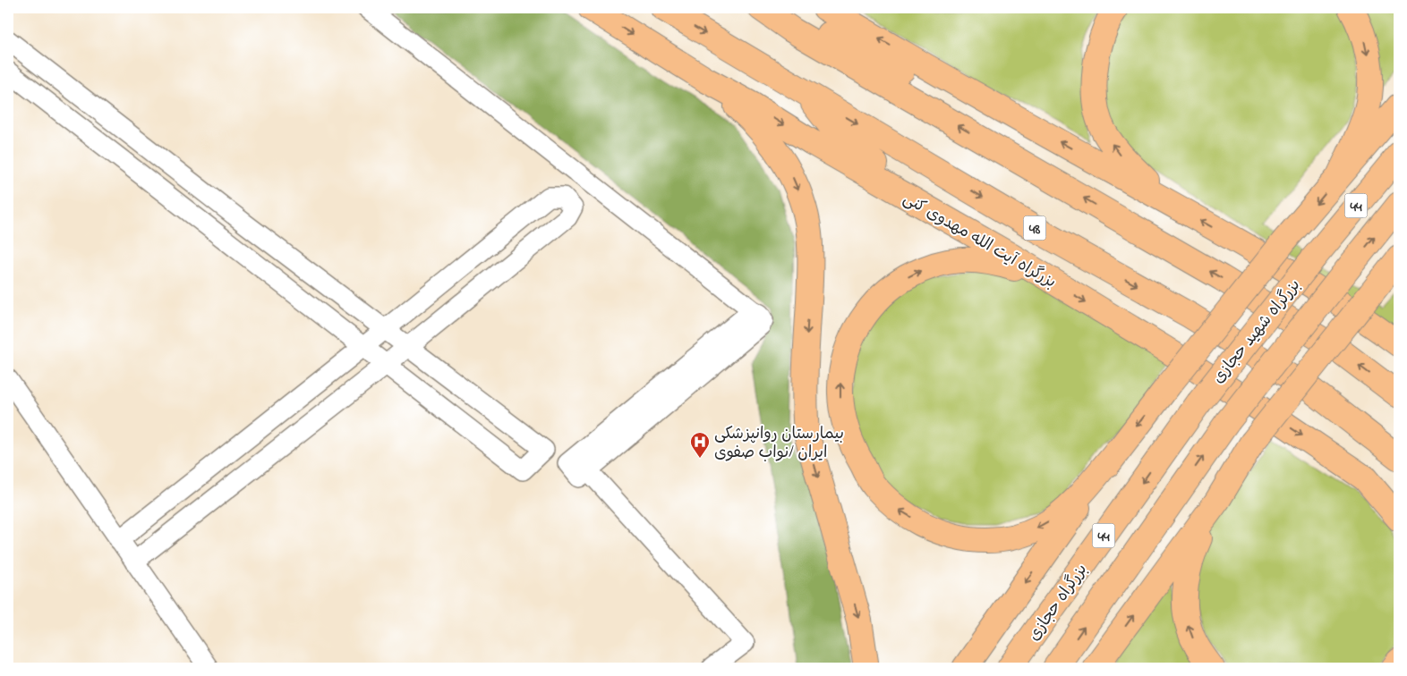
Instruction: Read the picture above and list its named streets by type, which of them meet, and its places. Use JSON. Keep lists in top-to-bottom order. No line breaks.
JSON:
{"streets":{"highway":["44","48","بزرگراه آیت الله مهدوی کنی","بزرگراه شهید حجازی","بزرگراه حجازی"]},"crossings":[["بزرگراه شهید حجازی","بزرگراه حجازی"]],"places":{"hospital":["بیمارستان روانپزشکی ایران /نواب صفوی"]}}
